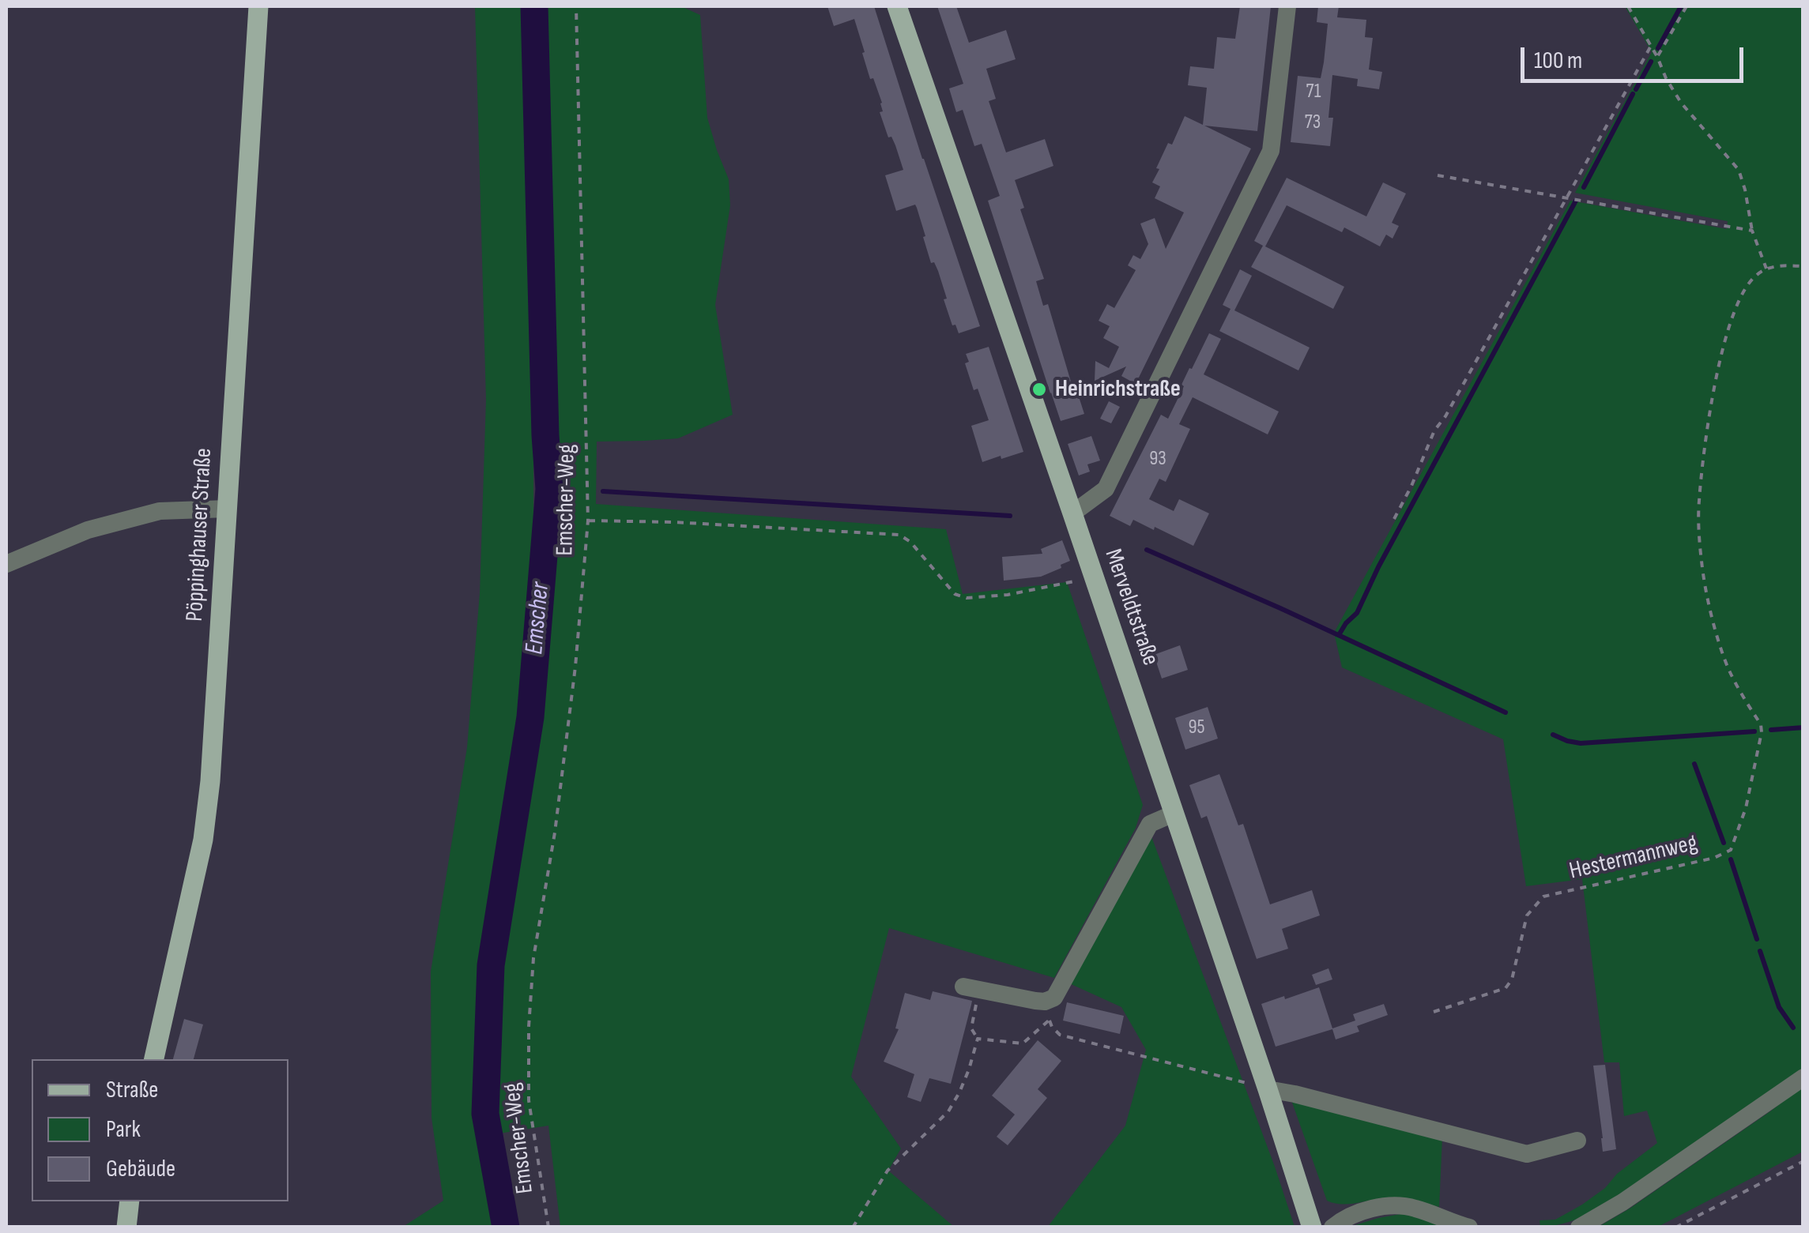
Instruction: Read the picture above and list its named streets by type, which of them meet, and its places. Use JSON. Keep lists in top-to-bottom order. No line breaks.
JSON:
{"streets":{"main road":["Pöppinghauser Straße","Merveldtstraße"],"path":["Emscher-Weg","Hestermannweg"]},"water":["Emscher"],"places":["Heinrichstraße"],"house_numbers":["71","73","93","95"],"legend":["Straße","Park","Gebäude"],"scale_bar":"100 m"}
